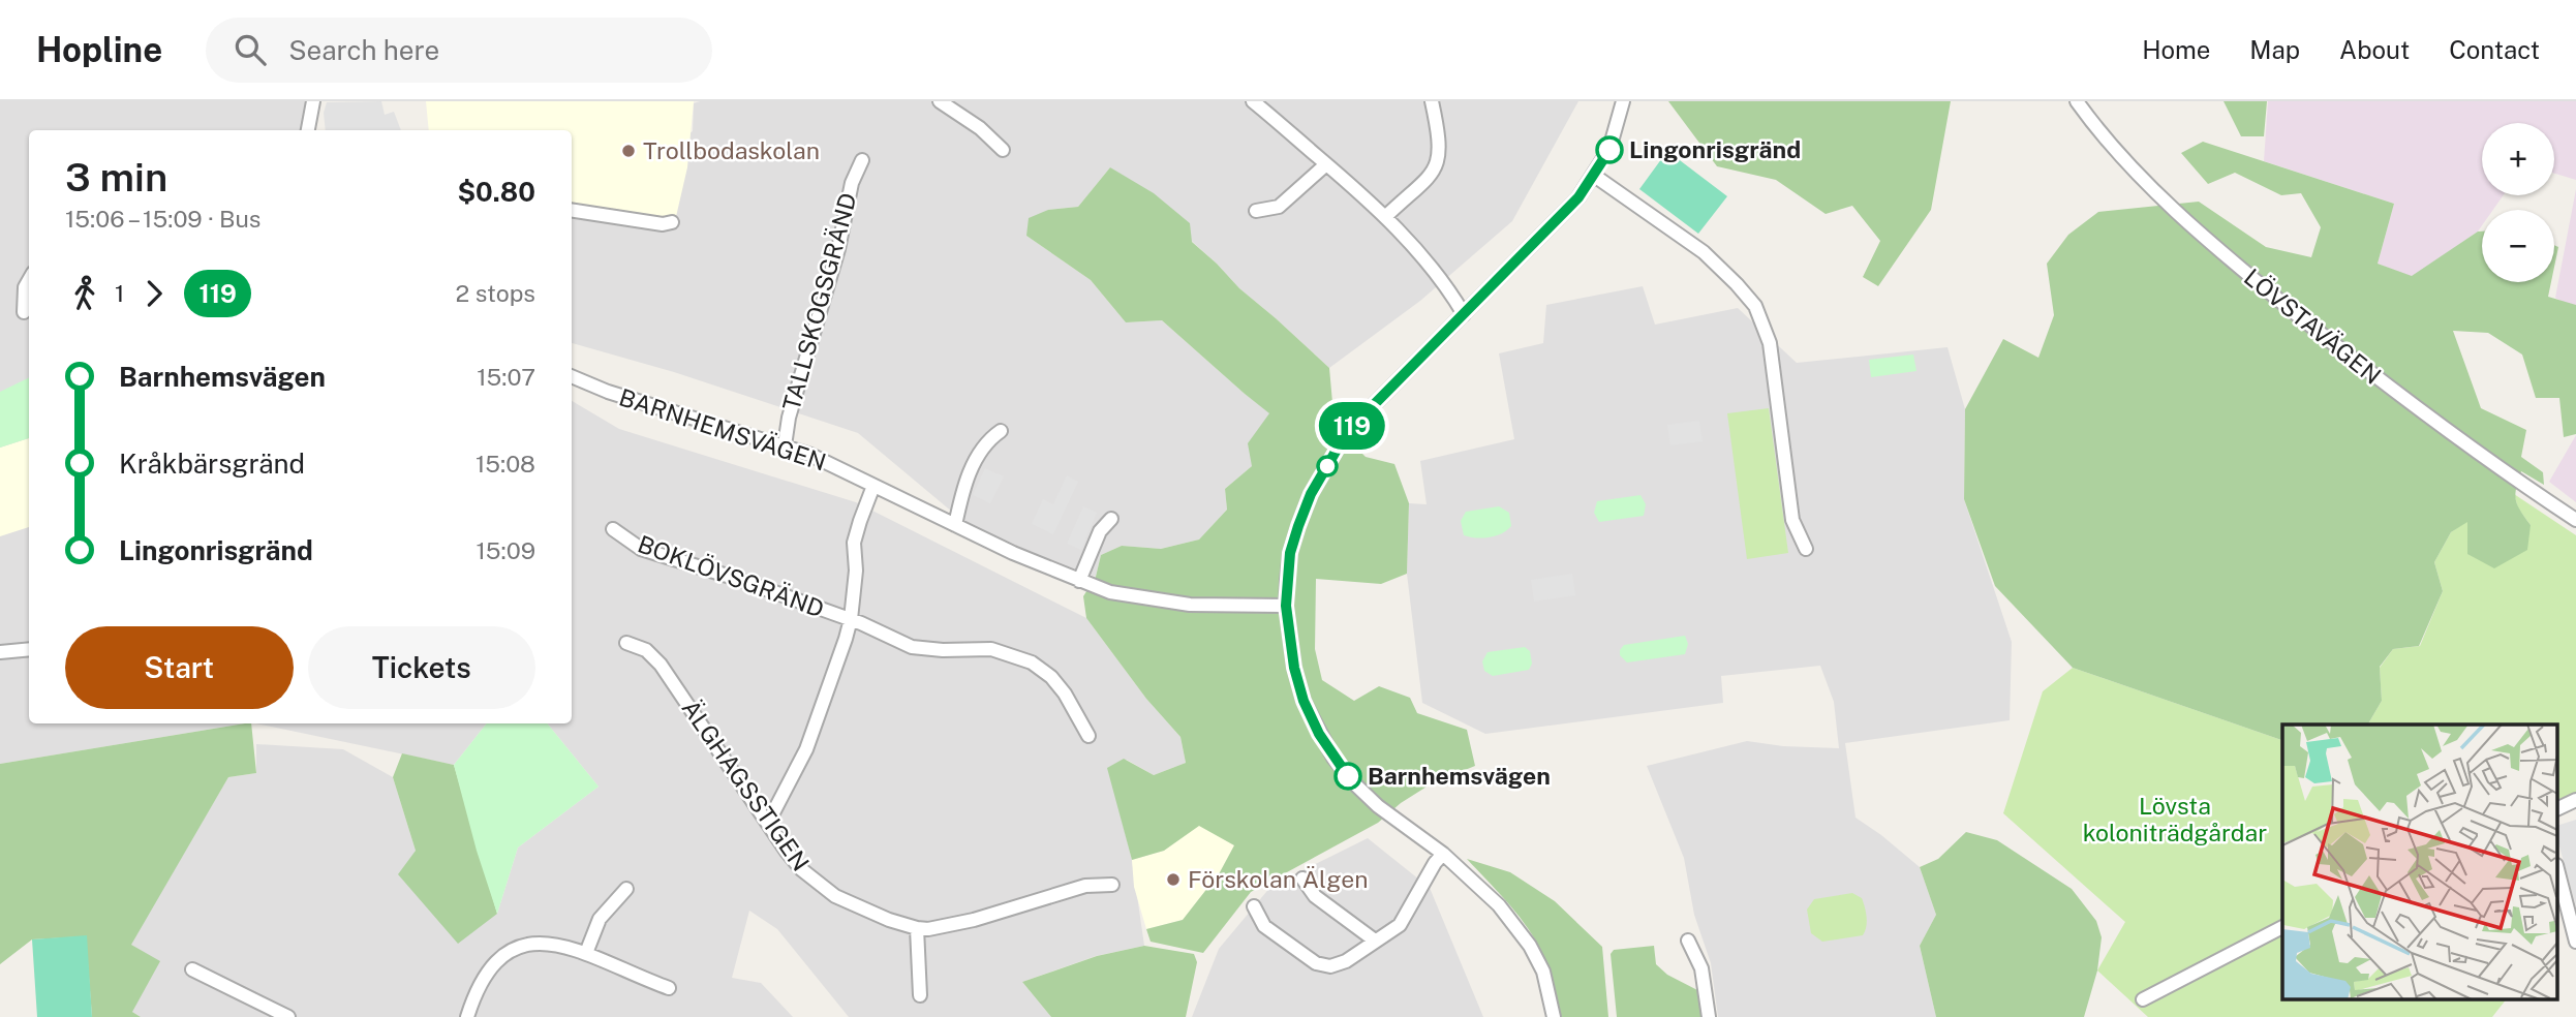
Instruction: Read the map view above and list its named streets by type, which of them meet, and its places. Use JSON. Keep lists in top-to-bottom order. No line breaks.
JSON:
{"streets":{"street":["TALLSKOGSGRÄND","LÖVSTAVÄGEN","BARNHEMSVÄGEN","BOKLÖVSGRÄND","ÄLGHAGSSTIGEN"]},"crossings":[["TALLSKOGSGRÄND","BARNHEMSVÄGEN"]],"parks":["Lövsta koloniträdgårdar"],"places":["Lingonrisgränd","Trollbodaskolan","Barnhemsvägen","Förskolan Älgen"],"lines":["bus line 119"],"page":{"header":"Hopline","search":"Search here","nav":["Home","Map","About","Contact"],"on_map":"119","map_buttons":["+","−"],"heading":["3 min","15:06 – 15:09 · Bus","$0.80"],"legs":["1","119","2 stops"],"list":[{"name":"Barnhemsvägen","value":"15:07"},{"name":"Kråkbärsgränd","value":"15:08"},{"name":"Lingonrisgränd","value":"15:09"}],"buttons":["Start","Tickets"]}}
